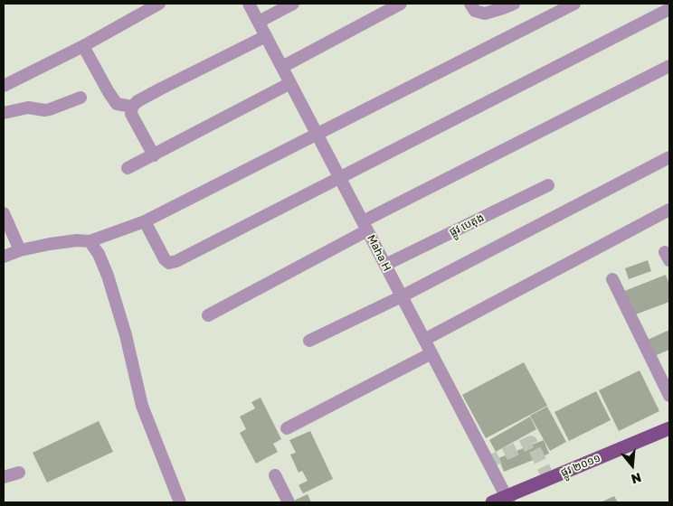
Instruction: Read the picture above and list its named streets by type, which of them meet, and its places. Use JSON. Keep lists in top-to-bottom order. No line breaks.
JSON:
{"streets":{"main road":["ផ្លូវ ២០១១"],"street":["ផ្លូវ បេតុង","Maha H"]},"crossings":[["ផ្លូវ បេតុង","Maha H"],["Maha H","ផ្លូវ ២០១១"]],"north":"bottom"}
